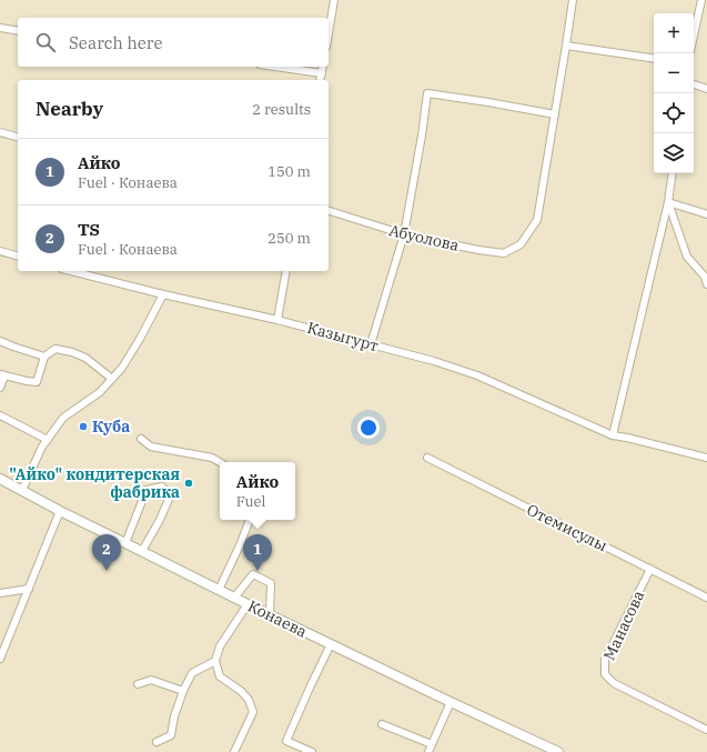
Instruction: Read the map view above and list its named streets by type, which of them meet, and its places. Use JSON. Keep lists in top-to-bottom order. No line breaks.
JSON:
{"streets":{"main road":["Конаева"],"street":["Абуолова","Казыгурт","Отемисулы","Манасова"]},"crossings":[["Отемисулы","Манасова"]],"places":["Куба","\"Айко\" кондитерская фабрика"],"page":{"map_buttons":["+","−"],"search":"Search here","heading":["Nearby","2 results"],"list":[{"mark":"1","name":"Айко","note":"Fuel · Конаева","value":"150 m"},{"mark":"2","name":"TS","note":"Fuel · Конаева","value":"250 m"}],"popup":["Айко","Fuel"],"pins":["1","2"]}}
